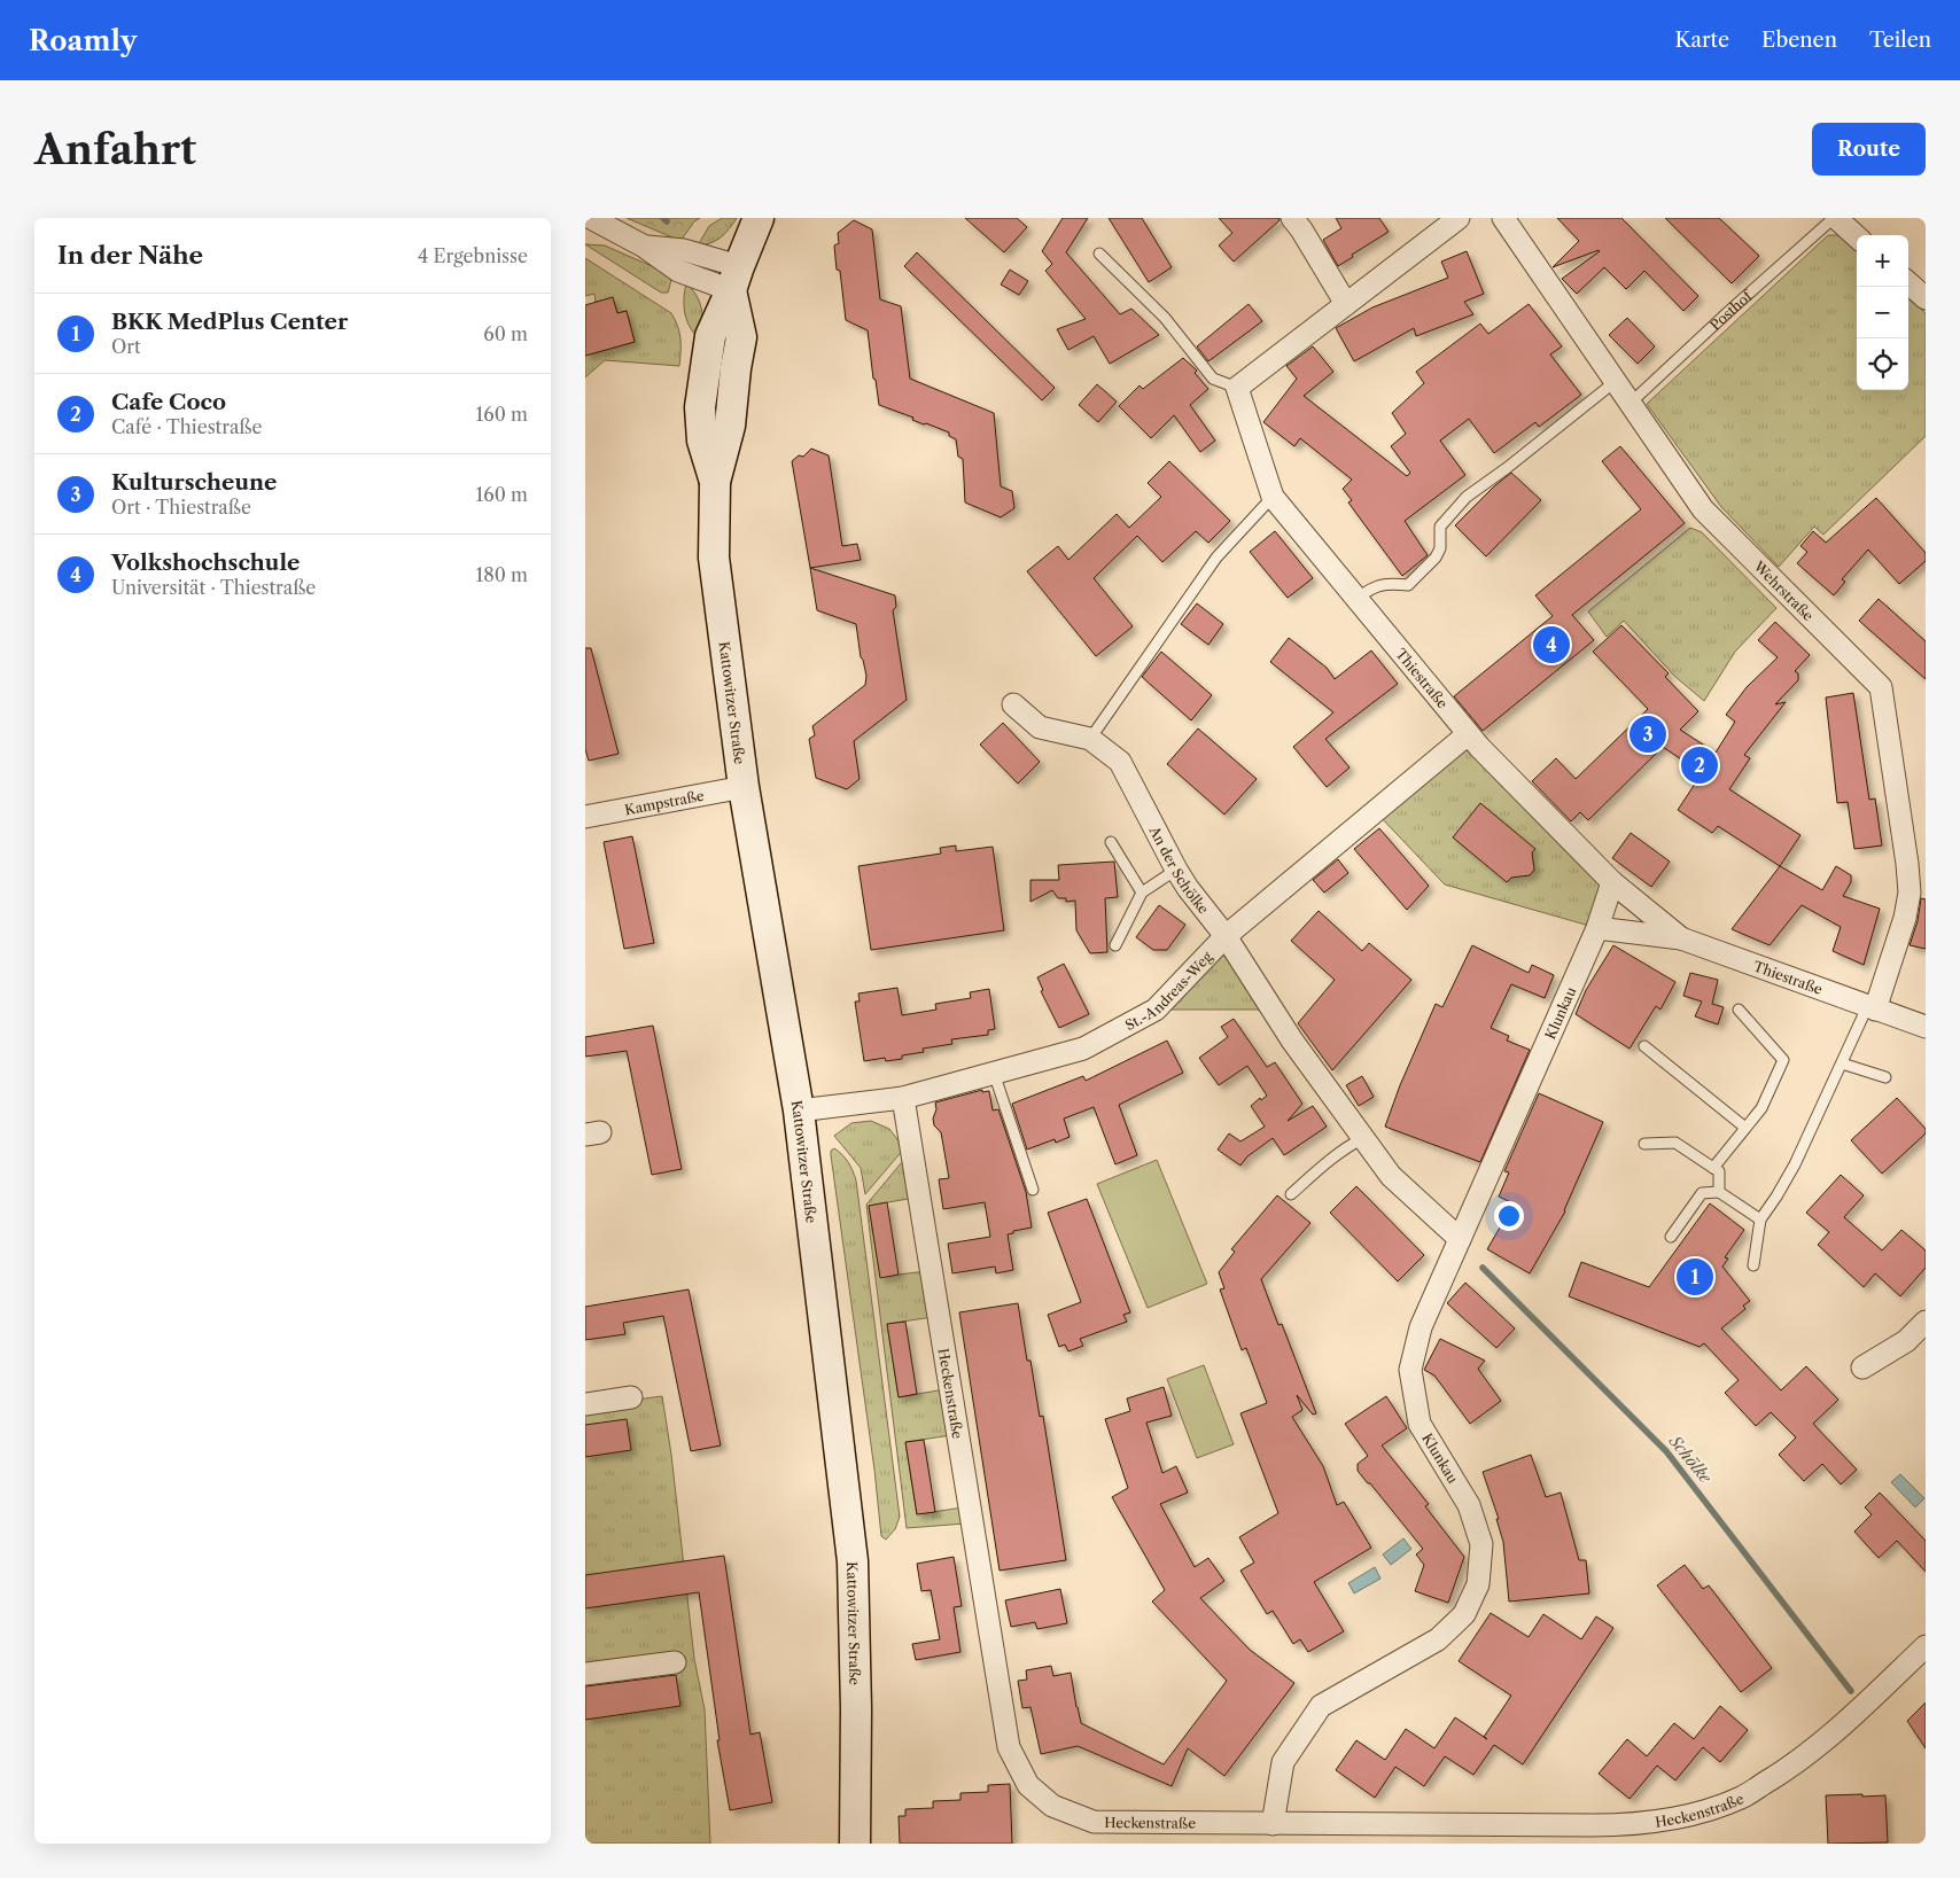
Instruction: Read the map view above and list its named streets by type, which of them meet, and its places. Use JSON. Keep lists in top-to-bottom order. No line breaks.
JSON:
{"streets":{"street":["Posthof","Wehrstraße","Thiestraße","Kattowitzer Straße","Kampstraße","An der Schölke","St.-Andreas-Weg","Klunkau","Heckenstraße"]},"crossings":[["Posthof","Wehrstraße"],["Wehrstraße","Thiestraße"],["Thiestraße","St.-Andreas-Weg"],["Thiestraße","Klunkau"],["Kattowitzer Straße","Kampstraße"],["Kattowitzer Straße","St.-Andreas-Weg"],["An der Schölke","St.-Andreas-Weg"],["An der Schölke","Klunkau"],["St.-Andreas-Weg","Heckenstraße"],["Klunkau","Heckenstraße"]],"water":["Schölke"],"page":{"header":"Roamly","nav":["Karte","Ebenen","Teilen"],"buttons":"Route","title":"Anfahrt","heading":["In der Nähe","4 Ergebnisse"],"map_buttons":["+","−"],"list":[{"mark":"1","name":"BKK MedPlus Center","note":"Ort","value":"60 m"},{"mark":"2","name":"Cafe Coco","note":"Café · Thiestraße","value":"160 m"},{"mark":"3","name":"Kulturscheune","note":"Ort · Thiestraße","value":"160 m"},{"mark":"4","name":"Volkshochschule","note":"Universität · Thiestraße","value":"180 m"}],"pins":["4","3","2","1"]}}
